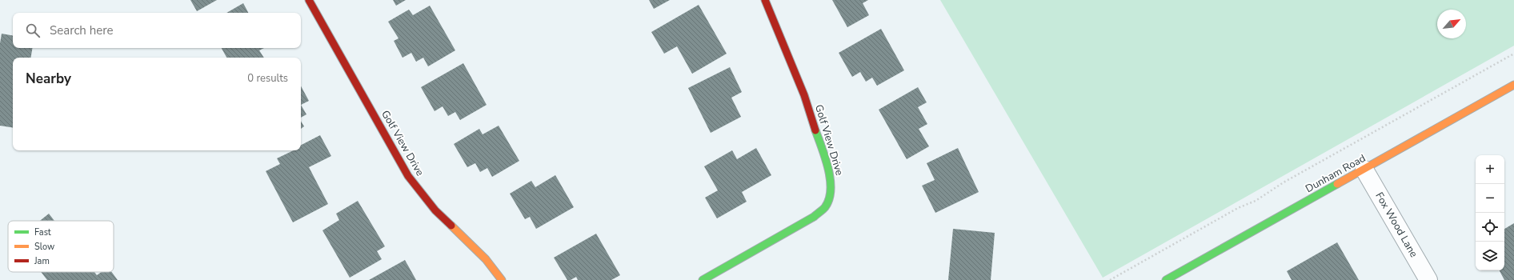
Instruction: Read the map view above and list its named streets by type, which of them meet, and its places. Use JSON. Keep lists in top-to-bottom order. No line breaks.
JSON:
{"streets":{"street":["Golf View Drive","Dunham Road","Fox Wood Lane"]},"crossings":[["Dunham Road","Fox Wood Lane"]],"legend":["Fast","Slow","Jam"],"north":"top right","page":{"search":"Search here","heading":["Nearby","0 results"],"map_buttons":["+","−"]}}
